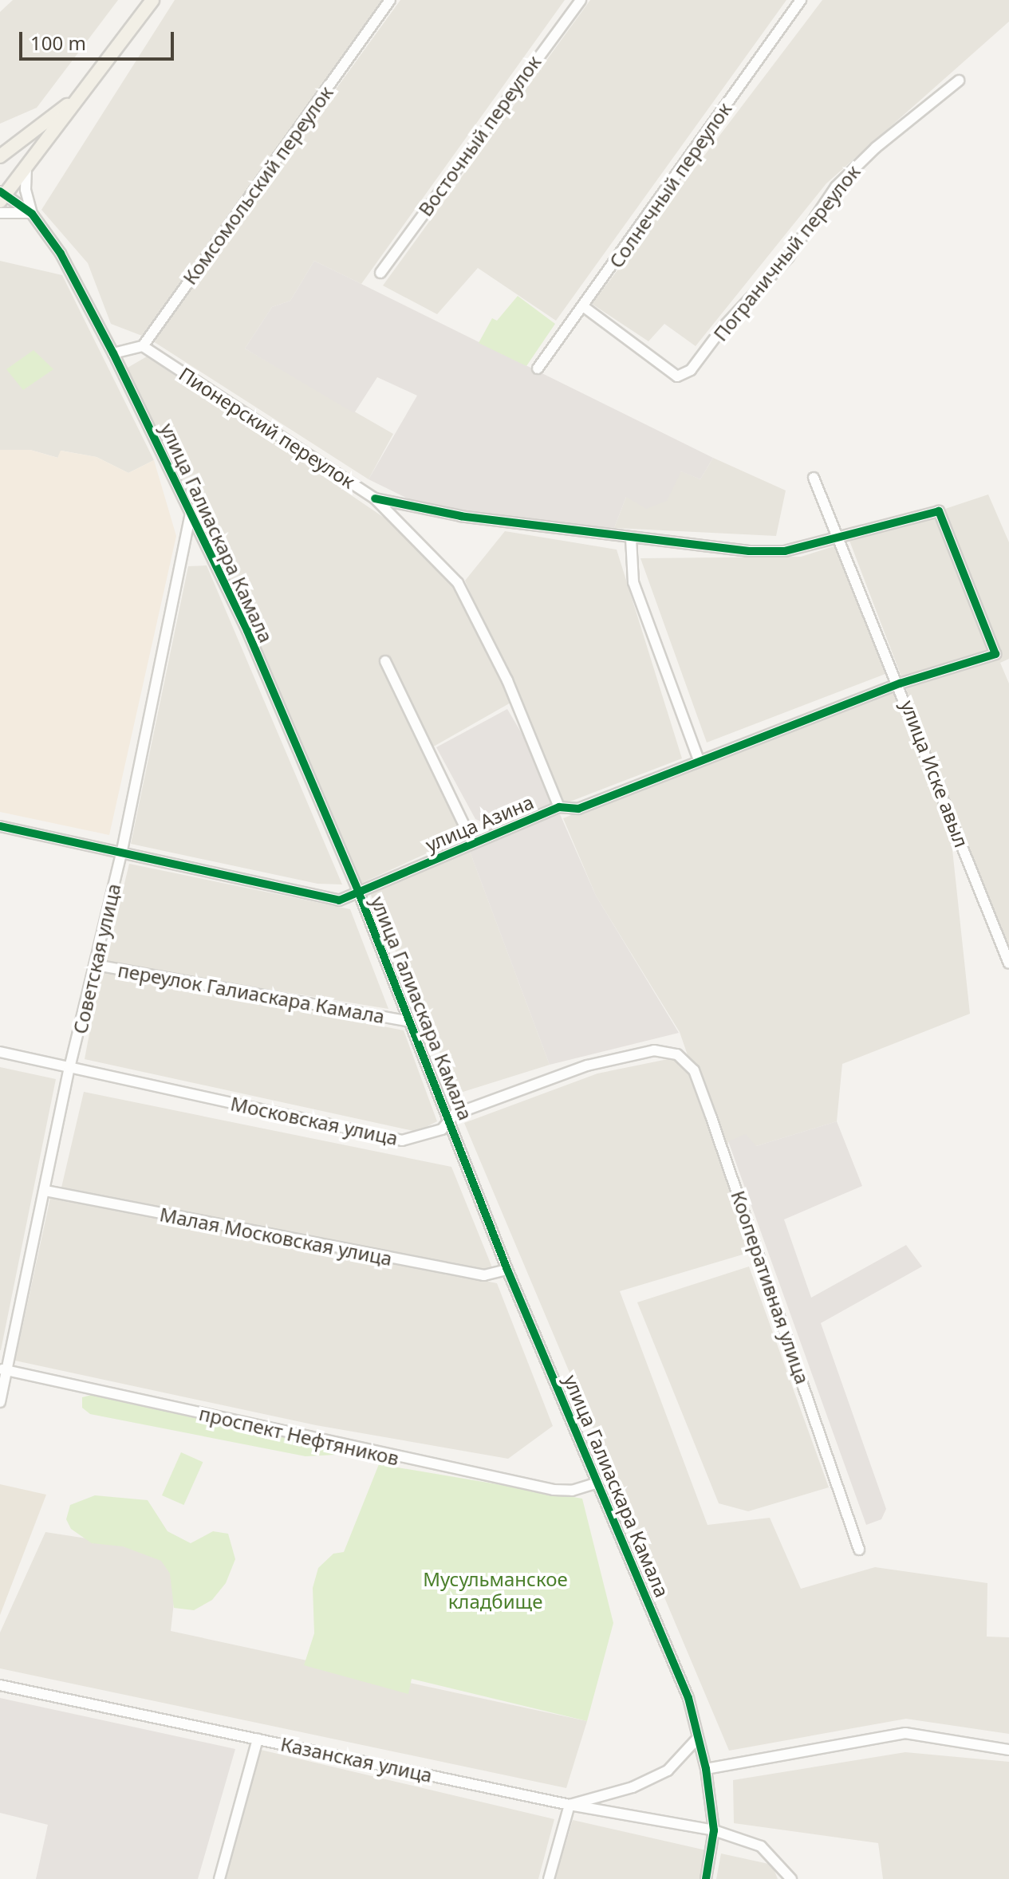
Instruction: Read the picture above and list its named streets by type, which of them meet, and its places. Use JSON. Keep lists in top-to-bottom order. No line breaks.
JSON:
{"streets":{"street":["Восточный переулок","Комсомольский переулок","Солнечный переулок","Пограничный переулок","Пионерский переулок","улица Галиаскара Камала","улица Иске авыл","улица Азина","Советская улица","переулок Галиаскара Камала","Московская улица","Малая Московская улица","Кооперативная улица","проспект Нефтяников","Казанская улица"]},"crossings":[["Комсомольский переулок","Пионерский переулок"],["Солнечный переулок","Пограничный переулок"],["Пионерский переулок","улица Азина"],["улица Галиаскара Камала","улица Азина"],["улица Галиаскара Камала","Советская улица"],["улица Галиаскара Камала","переулок Галиаскара Камала"],["улица Галиаскара Камала","Московская улица"],["улица Галиаскара Камала","Малая Московская улица"],["улица Галиаскара Камала","проспект Нефтяников"],["улица Галиаскара Камала","Казанская улица"],["улица Иске авыл","улица Азина"],["улица Азина","Советская улица"],["Советская улица","переулок Галиаскара Камала"],["Советская улица","Московская улица"],["Советская улица","Малая Московская улица"],["Советская улица","проспект Нефтяников"],["Московская улица","Кооперативная улица"]],"parks":["Мусульманское кладбище"],"scale_bar":"100 m"}
